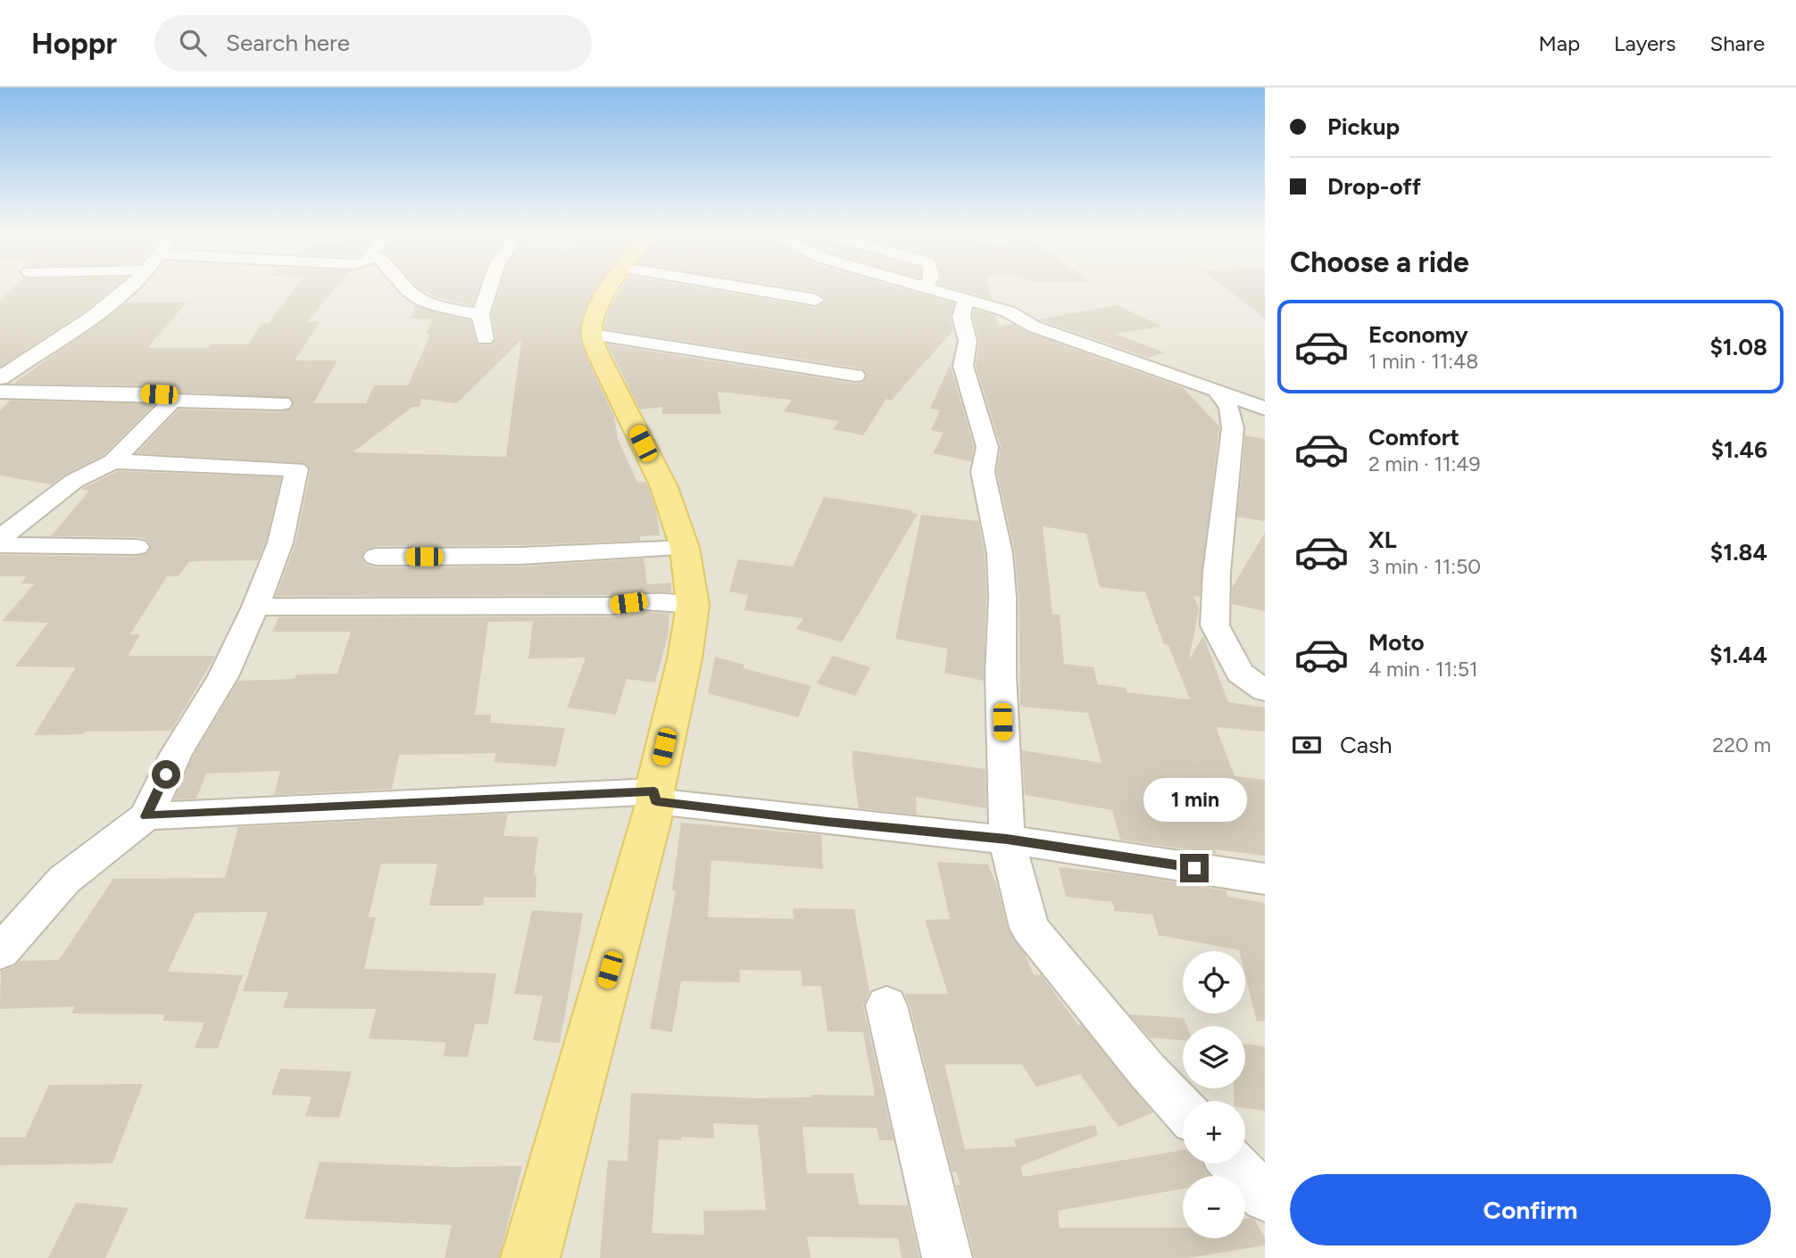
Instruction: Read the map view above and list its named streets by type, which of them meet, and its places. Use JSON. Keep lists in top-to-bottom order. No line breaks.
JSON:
{"page":{"header":"Hoppr","search":"Search here","nav":["Map","Layers","Share"],"banner":["Pickup","Drop-off"],"heading":"Choose a ride","list":[{"name":"Economy","note":"1 min · 11:48","value":"$1.08"},{"name":"Comfort","note":"2 min · 11:49","value":"$1.46"},{"name":"XL","note":"3 min · 11:50","value":"$1.84"},{"name":"Moto","note":"4 min · 11:51","value":"$1.44"}],"pay":["Cash","220 m"],"bubble":"1 min","map_buttons":["+","−"],"buttons":"Confirm"}}
